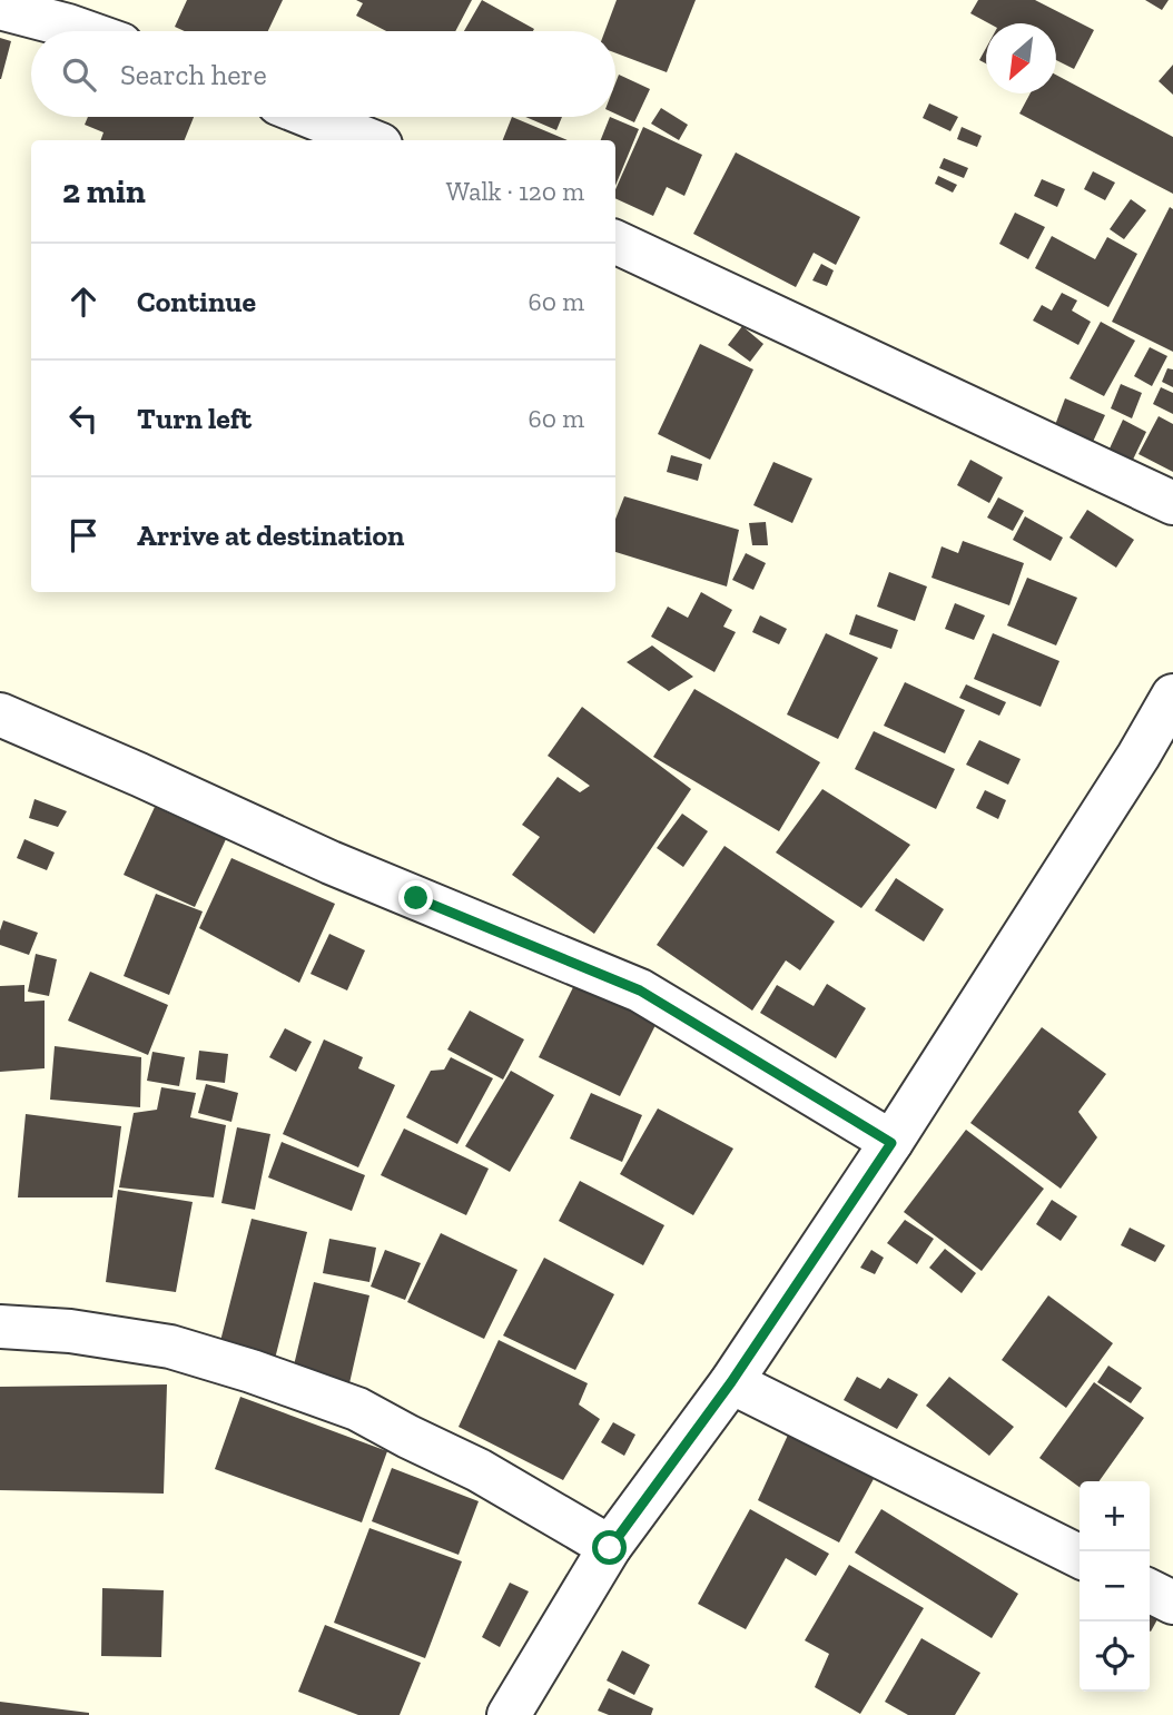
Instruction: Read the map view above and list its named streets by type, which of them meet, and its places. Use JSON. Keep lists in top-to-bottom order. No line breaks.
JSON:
{"north":"bottom left","page":{"search":"Search here","heading":["2 min","Walk · 120 m"],"list":[["Continue","60 m"],["Turn left","60 m"],"Arrive at destination"],"map_buttons":["+","−"]}}
